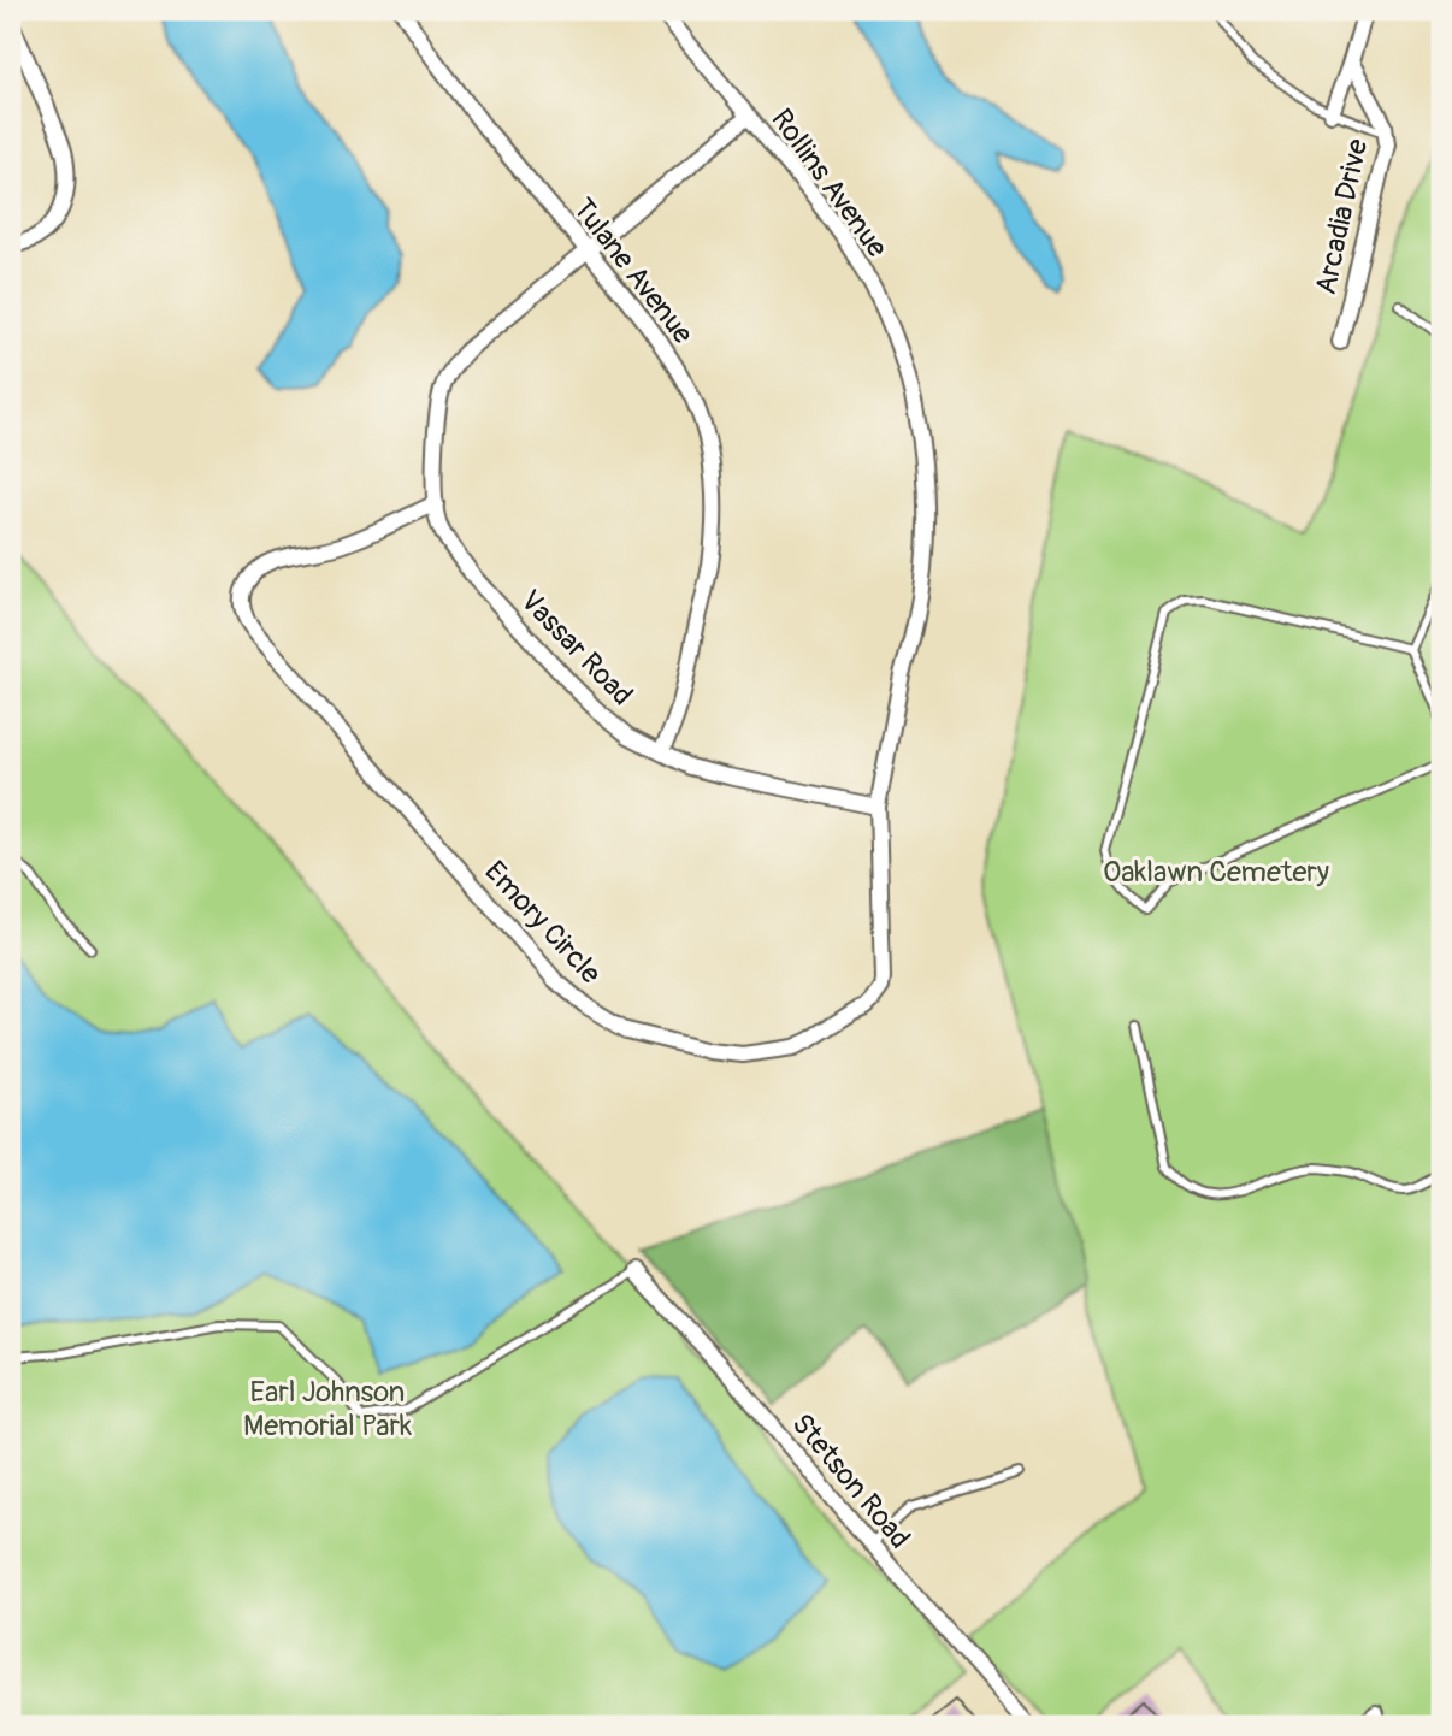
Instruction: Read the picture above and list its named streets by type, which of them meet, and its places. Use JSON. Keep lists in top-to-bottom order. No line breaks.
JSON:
{"streets":{"street":["Rollins Avenue","Arcadia Drive","Tulane Avenue","Vassar Road","Emory Circle","Stetson Road"]},"crossings":[["Rollins Avenue","Vassar Road"],["Rollins Avenue","Emory Circle"],["Tulane Avenue","Vassar Road"],["Vassar Road","Emory Circle"]],"parks":["Oaklawn Cemetery","Earl Johnson Memorial Park"]}
